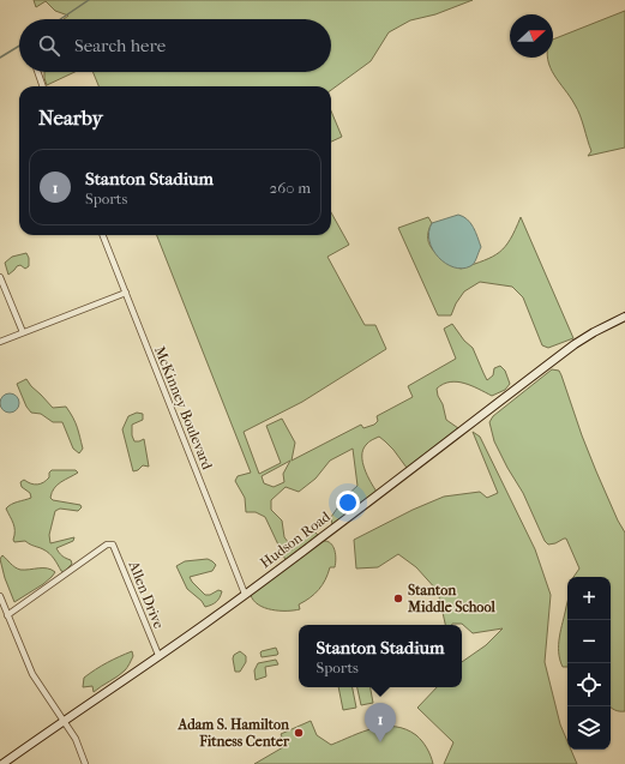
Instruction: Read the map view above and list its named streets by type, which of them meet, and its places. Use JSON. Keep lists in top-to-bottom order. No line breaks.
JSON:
{"streets":{"street":["McKinney Boulevard","Hudson Road","Allen Drive"]},"crossings":[["McKinney Boulevard","Hudson Road"],["Hudson Road","Allen Drive"]],"places":["Stanton Middle School","Adam S. Hamilton Fitness Center"],"north":"right","page":{"search":"Search here","heading":"Nearby","list":[{"mark":"1","name":"Stanton Stadium","note":"Sports","value":"260 m"}],"map_buttons":["+","−"],"popup":["Stanton Stadium","Sports"],"pins":"1"}}
